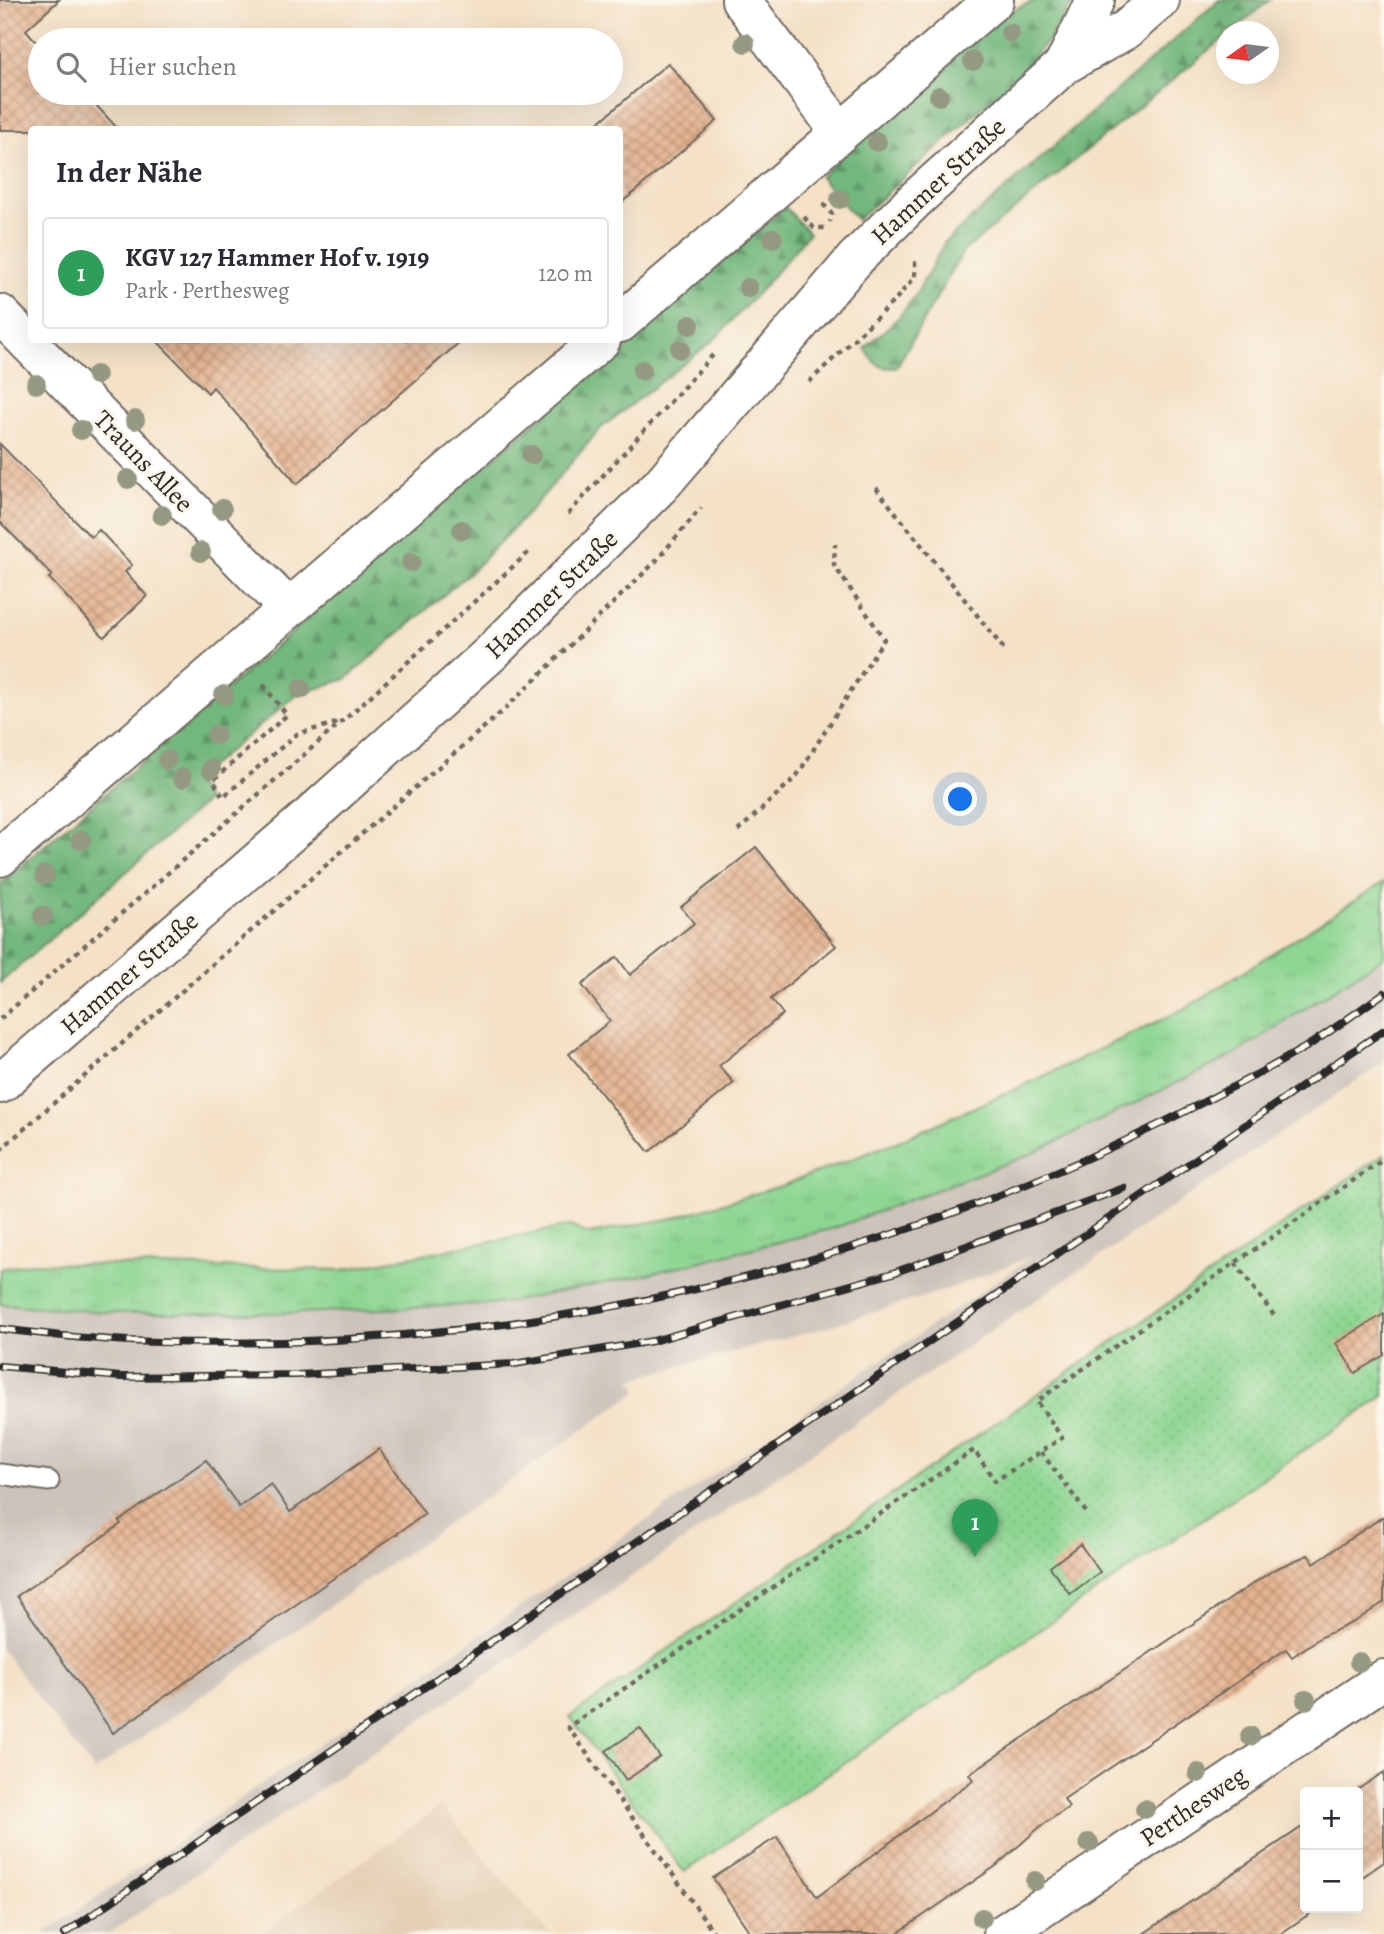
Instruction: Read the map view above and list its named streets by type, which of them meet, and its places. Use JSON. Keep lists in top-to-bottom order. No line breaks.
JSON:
{"streets":{"street":["Hammer Straße","Trauns Allee","Perthesweg"]},"north":"left","page":{"search":"Hier suchen","heading":"In der Nähe","list":[{"mark":"1","name":"KGV 127 Hammer Hof v. 1919","note":"Park · Perthesweg","value":"120 m"}],"pins":"1","map_buttons":["+","−"]}}
